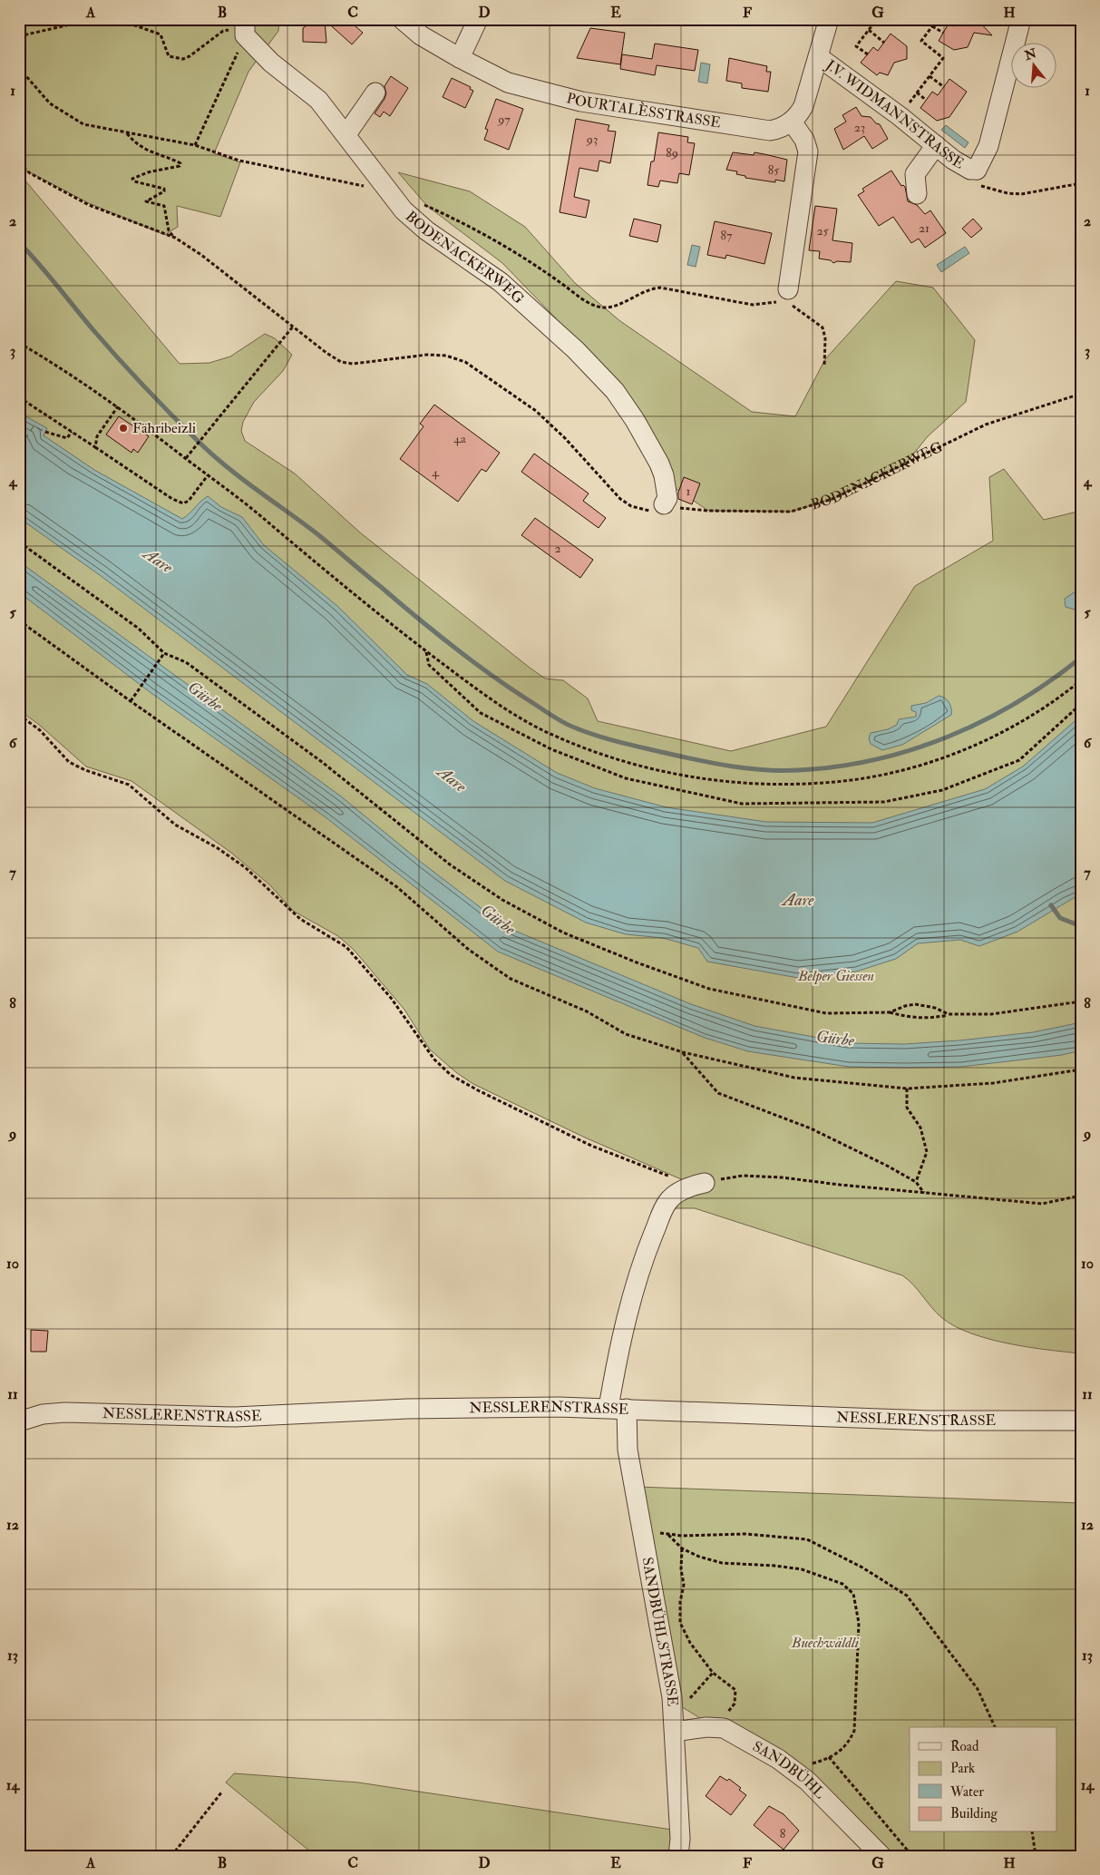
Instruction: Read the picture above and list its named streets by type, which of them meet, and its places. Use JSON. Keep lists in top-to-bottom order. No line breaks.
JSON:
{"streets":{"street":["POURTALÈSSTRASSE","J.V. WIDMANNSTRASSE","BODENACKERWEG","NESSLERENSTRASSE","SANDBÜHLSTRASSE","SANDBÜHL"]},"crossings":[["NESSLERENSTRASSE","SANDBÜHLSTRASSE"],["SANDBÜHLSTRASSE","SANDBÜHL"]],"water":["Aare","Gürbe"],"parks":["Belper Giessen","Buechwäldli"],"places":["Fähribeizli"],"house_numbers":["97","23","93","89","85","21","25","87","4a","4","1","2","8"],"legend":["Road","Park","Water","Building"],"north":"top","grid":{"columns":["A","B","C","D","E","F","G","H"],"rows":["1","2","3","4","5","6","7","8","9","10","11","12","13","14"]}}
